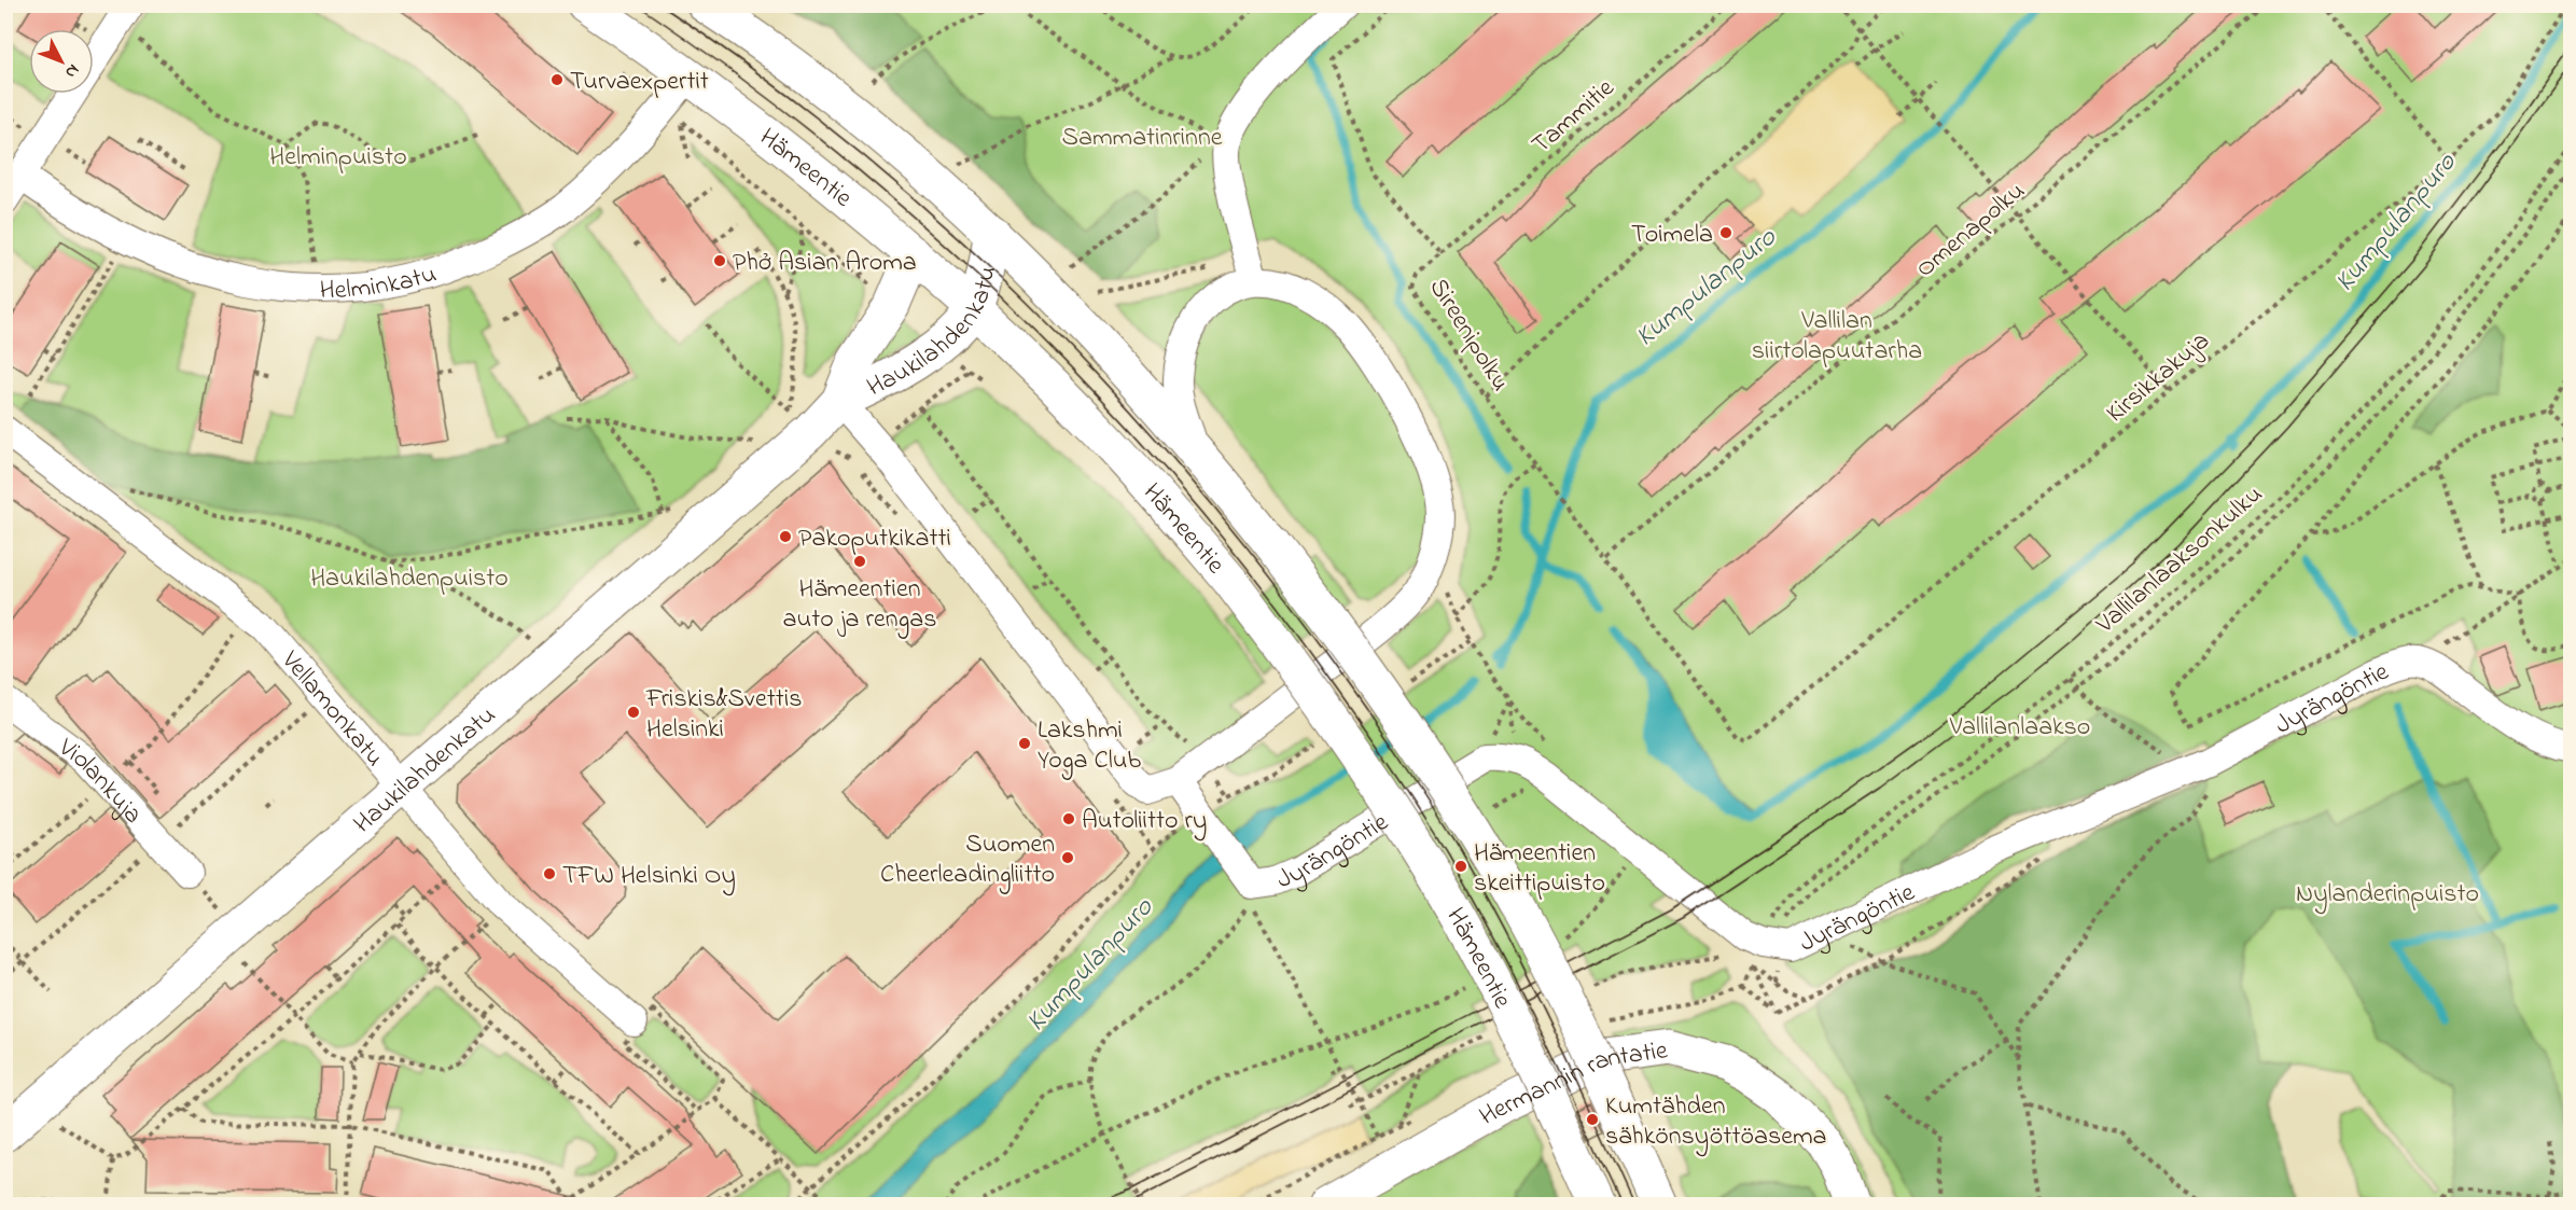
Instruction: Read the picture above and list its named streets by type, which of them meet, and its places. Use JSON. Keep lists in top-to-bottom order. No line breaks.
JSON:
{"streets":{"main road":["Hämeentie","Haukilahdenkatu","Hermannin rantatie"],"street":["Helminkatu","Jyrängöntie","Vellamonkatu","Violankuja"],"path":["Tammitie","Omenapolku","Sireenipolku","Kirsikkakuja","Vallilanlaaksonkulku"]},"crossings":[["Tammitie","Sireenipolku"],["Hämeentie","Helminkatu"],["Hämeentie","Haukilahdenkatu"],["Omenapolku","Sireenipolku"],["Omenapolku","Kirsikkakuja"],["Haukilahdenkatu","Vellamonkatu"],["Sireenipolku","Kirsikkakuja"],["Vallilanlaaksonkulku","Jyrängöntie"]],"water":["Kumpulanpuro"],"parks":["Sammatinrinne","Helminpuisto","Vallilan siirtolapuutarha","Haukilahdenpuisto","Vallilanlaakso","Nylanderinpuisto"],"places":["Turvaexpertit","Toimela","Phở Asian Aroma","Pakoputkikatti","Hämeentien auto ja rengas","Friskis&Svettis Helsinki","Lakshmi Yoga Club","Autoliitto ry","Suomen Cheerleadingliitto","Hämeentien skeittipuisto","TFW Helsinki Oy","Kumtähden sähkönsyöttöasema"],"north":"bottom right"}
